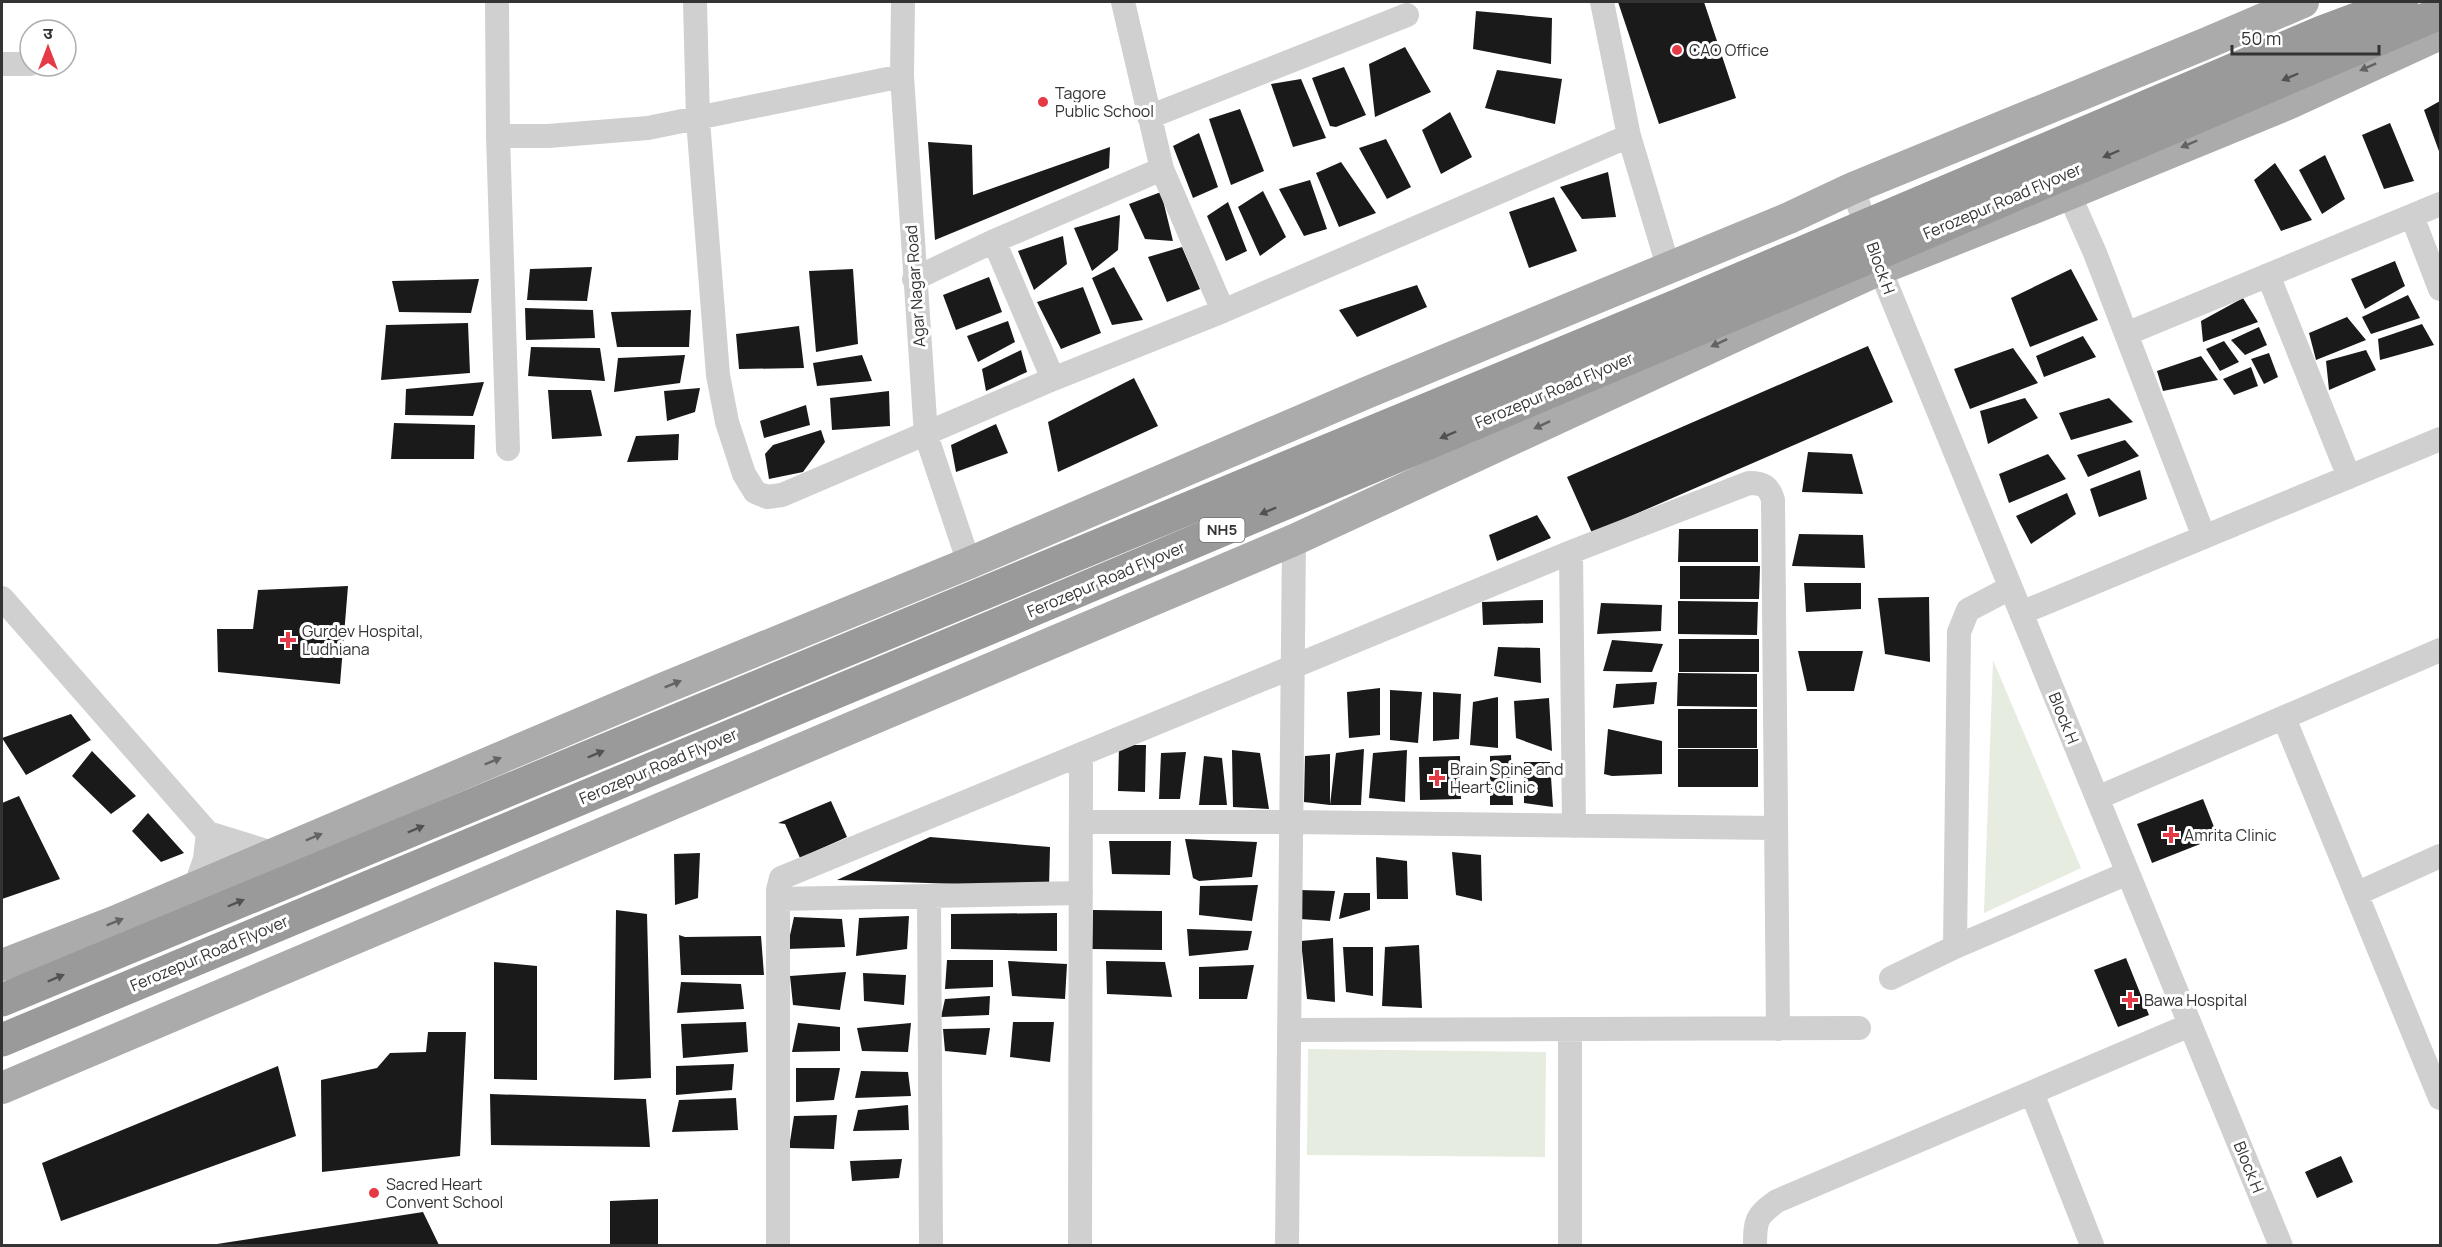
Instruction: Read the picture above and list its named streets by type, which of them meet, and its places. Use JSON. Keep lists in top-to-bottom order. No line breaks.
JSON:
{"streets":{"highway":["Ferozepur Road Flyover","NH5"],"street":["Block H","Agar Nagar Road"]},"places":{"other":["CAO Office","Tagore Public School","Sacred Heart Convent School"],"health":["Gurdev Hospital, Ludhiana","Brain Spine and Heart Clinic","Amrita Clinic","Bawa Hospital"]},"scale_bar":"50 m","north":"top"}
